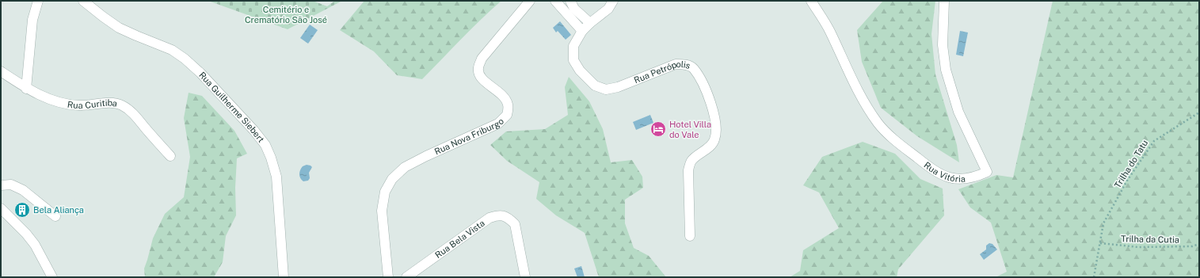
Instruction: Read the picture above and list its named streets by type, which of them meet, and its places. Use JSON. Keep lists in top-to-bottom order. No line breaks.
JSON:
{"streets":{"street":["Rua Petrópolis","Rua Curitiba","Rua Guilherme Siebert","Rua Nova Friburgo","Rua Vitória","Rua Bela Vista"],"path":["Trilha do Tatu","Trilha da Cutia"]},"crossings":[["Trilha do Tatu","Trilha da Cutia"]],"parks":["Cemitério e Crematório São José"],"places":{"hotel":["Hotel Villa do Vale"],"building":["Bela Aliança"]}}
